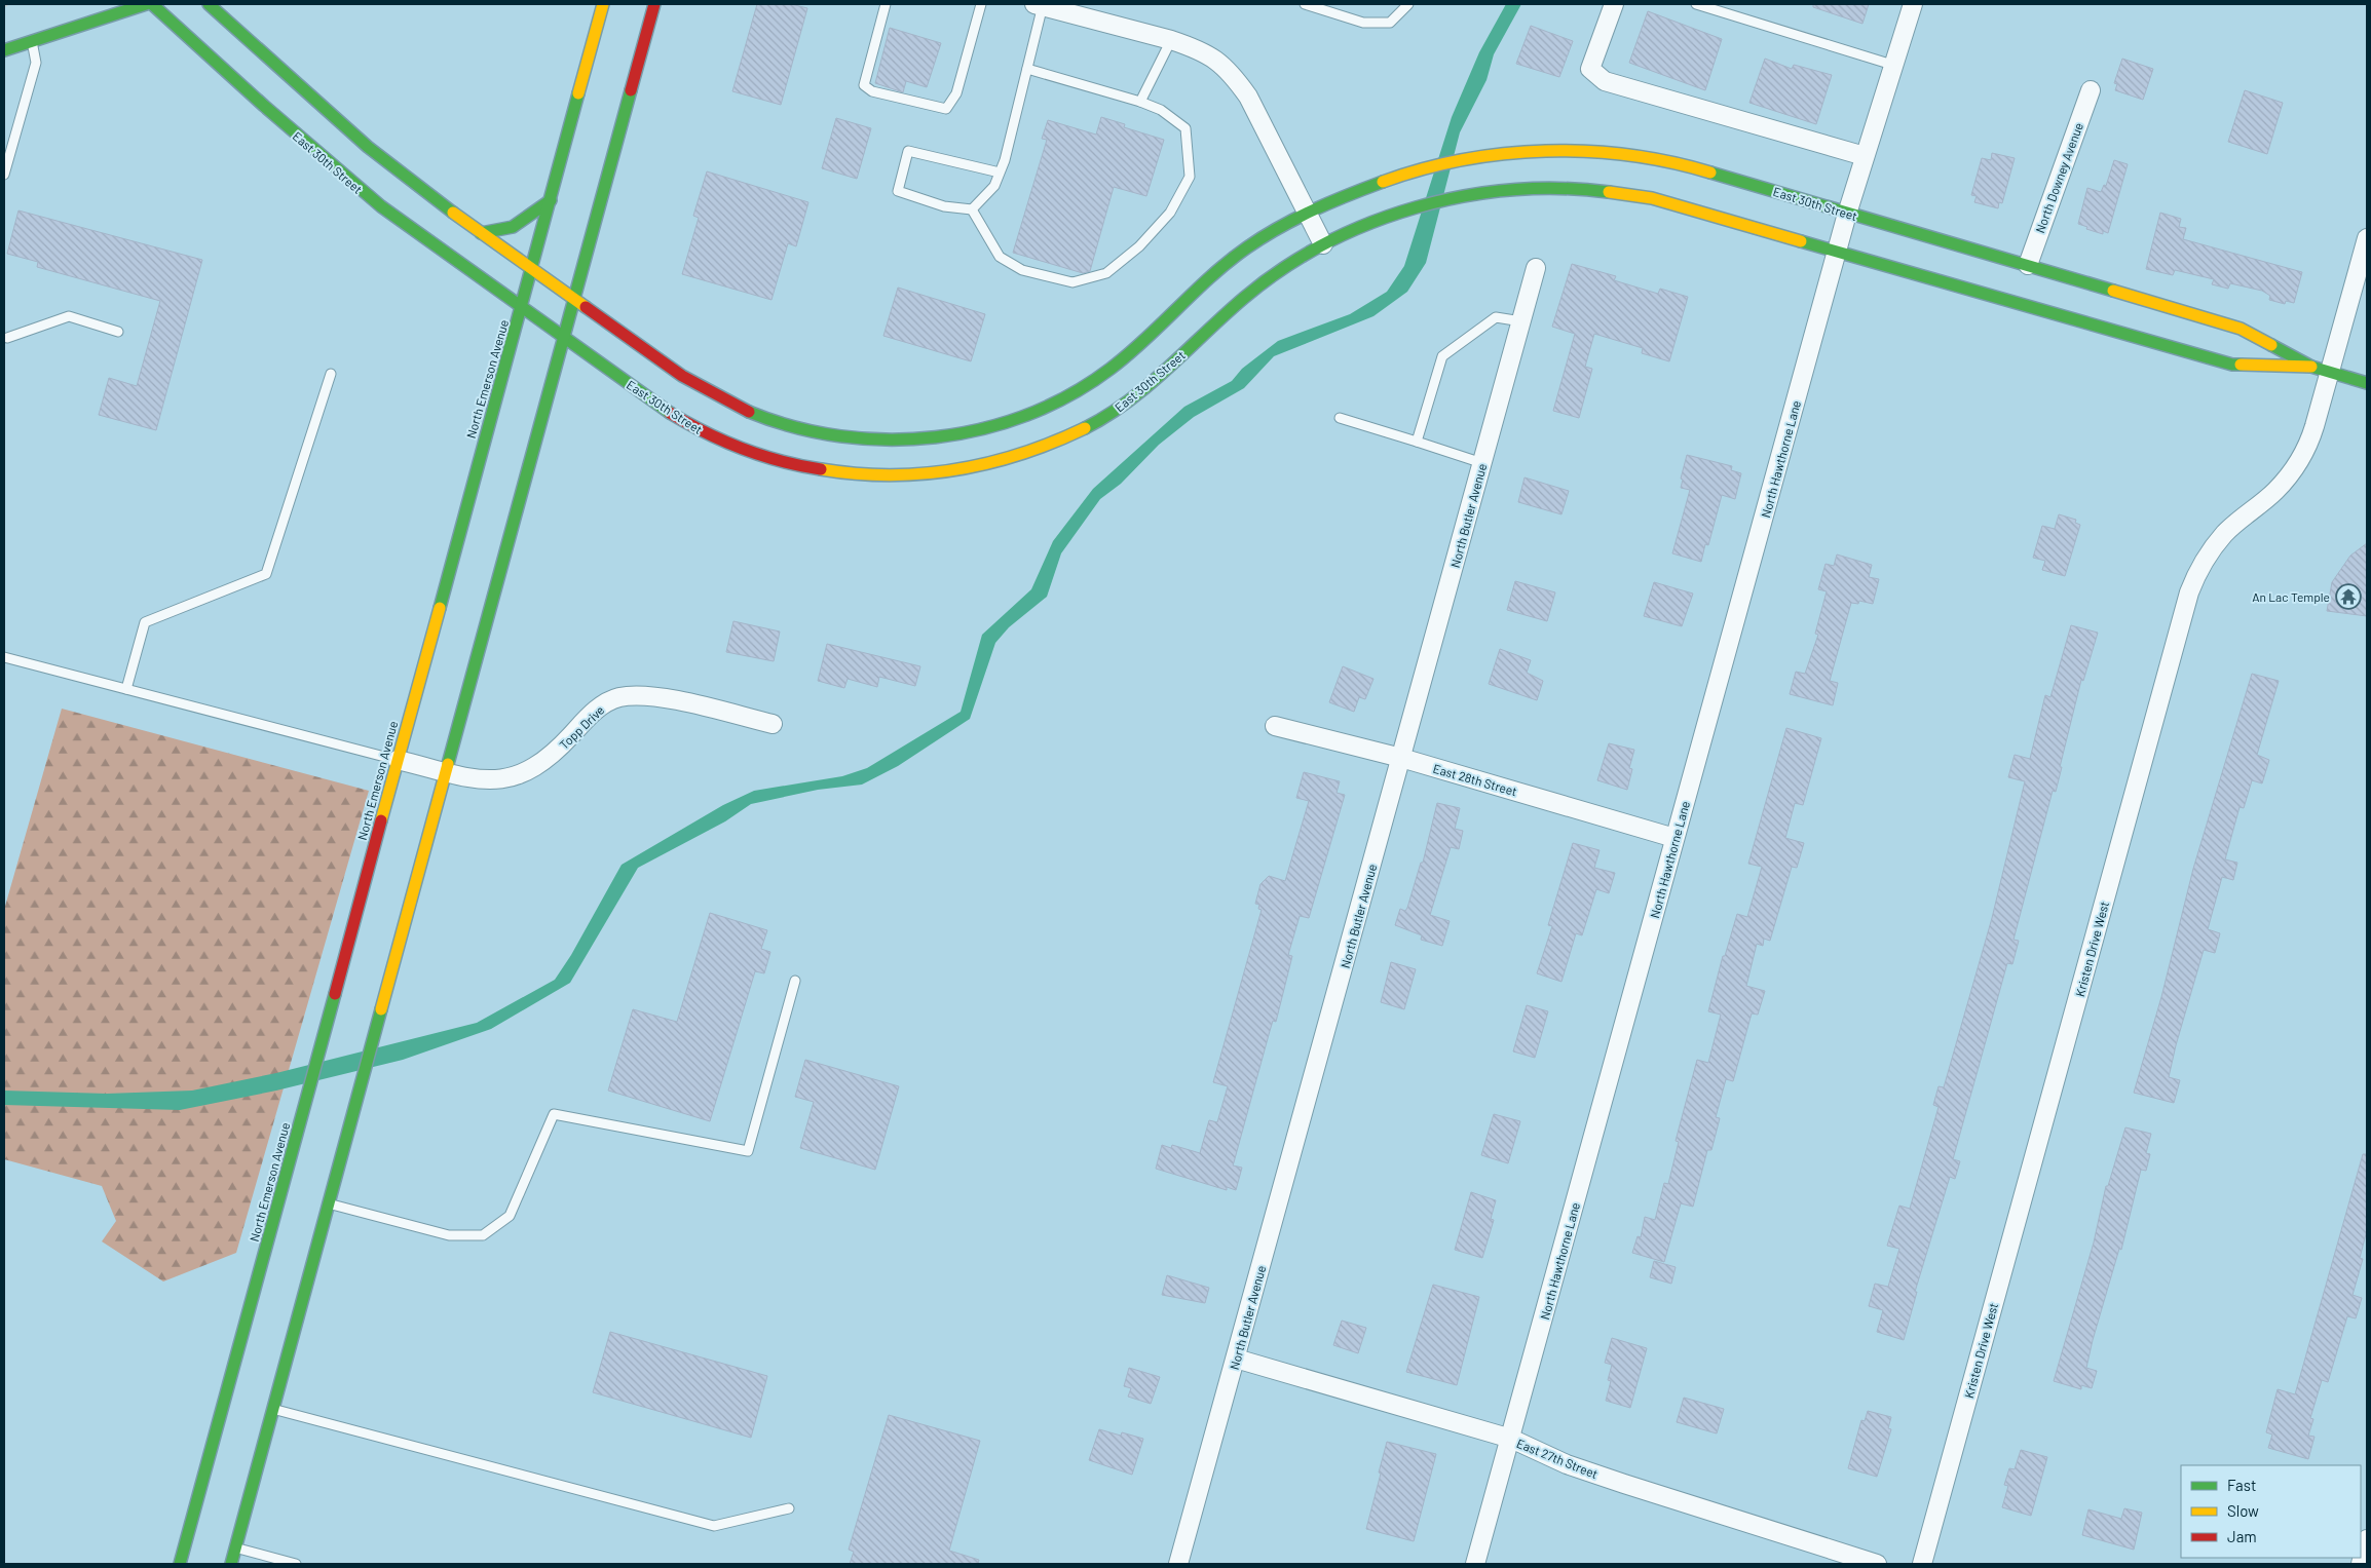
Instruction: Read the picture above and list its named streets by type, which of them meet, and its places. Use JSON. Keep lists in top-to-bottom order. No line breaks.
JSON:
{"streets":{"main road":["East 30th Street","North Emerson Avenue"],"street":["North Downey Avenue","North Hawthorne Lane","North Butler Avenue","Topp Drive","East 28th Street","Kristen Drive West","East 27th Street"]},"crossings":[["East 30th Street","North Downey Avenue"],["East 30th Street","North Emerson Avenue"],["East 30th Street","North Hawthorne Lane"],["East 30th Street","Kristen Drive West"],["North Emerson Avenue","Topp Drive"],["North Hawthorne Lane","East 28th Street"],["North Hawthorne Lane","East 27th Street"],["North Butler Avenue","East 28th Street"],["North Butler Avenue","East 27th Street"]],"places":{"temple":["An Lac Temple"]},"legend":["Fast","Slow","Jam"]}
